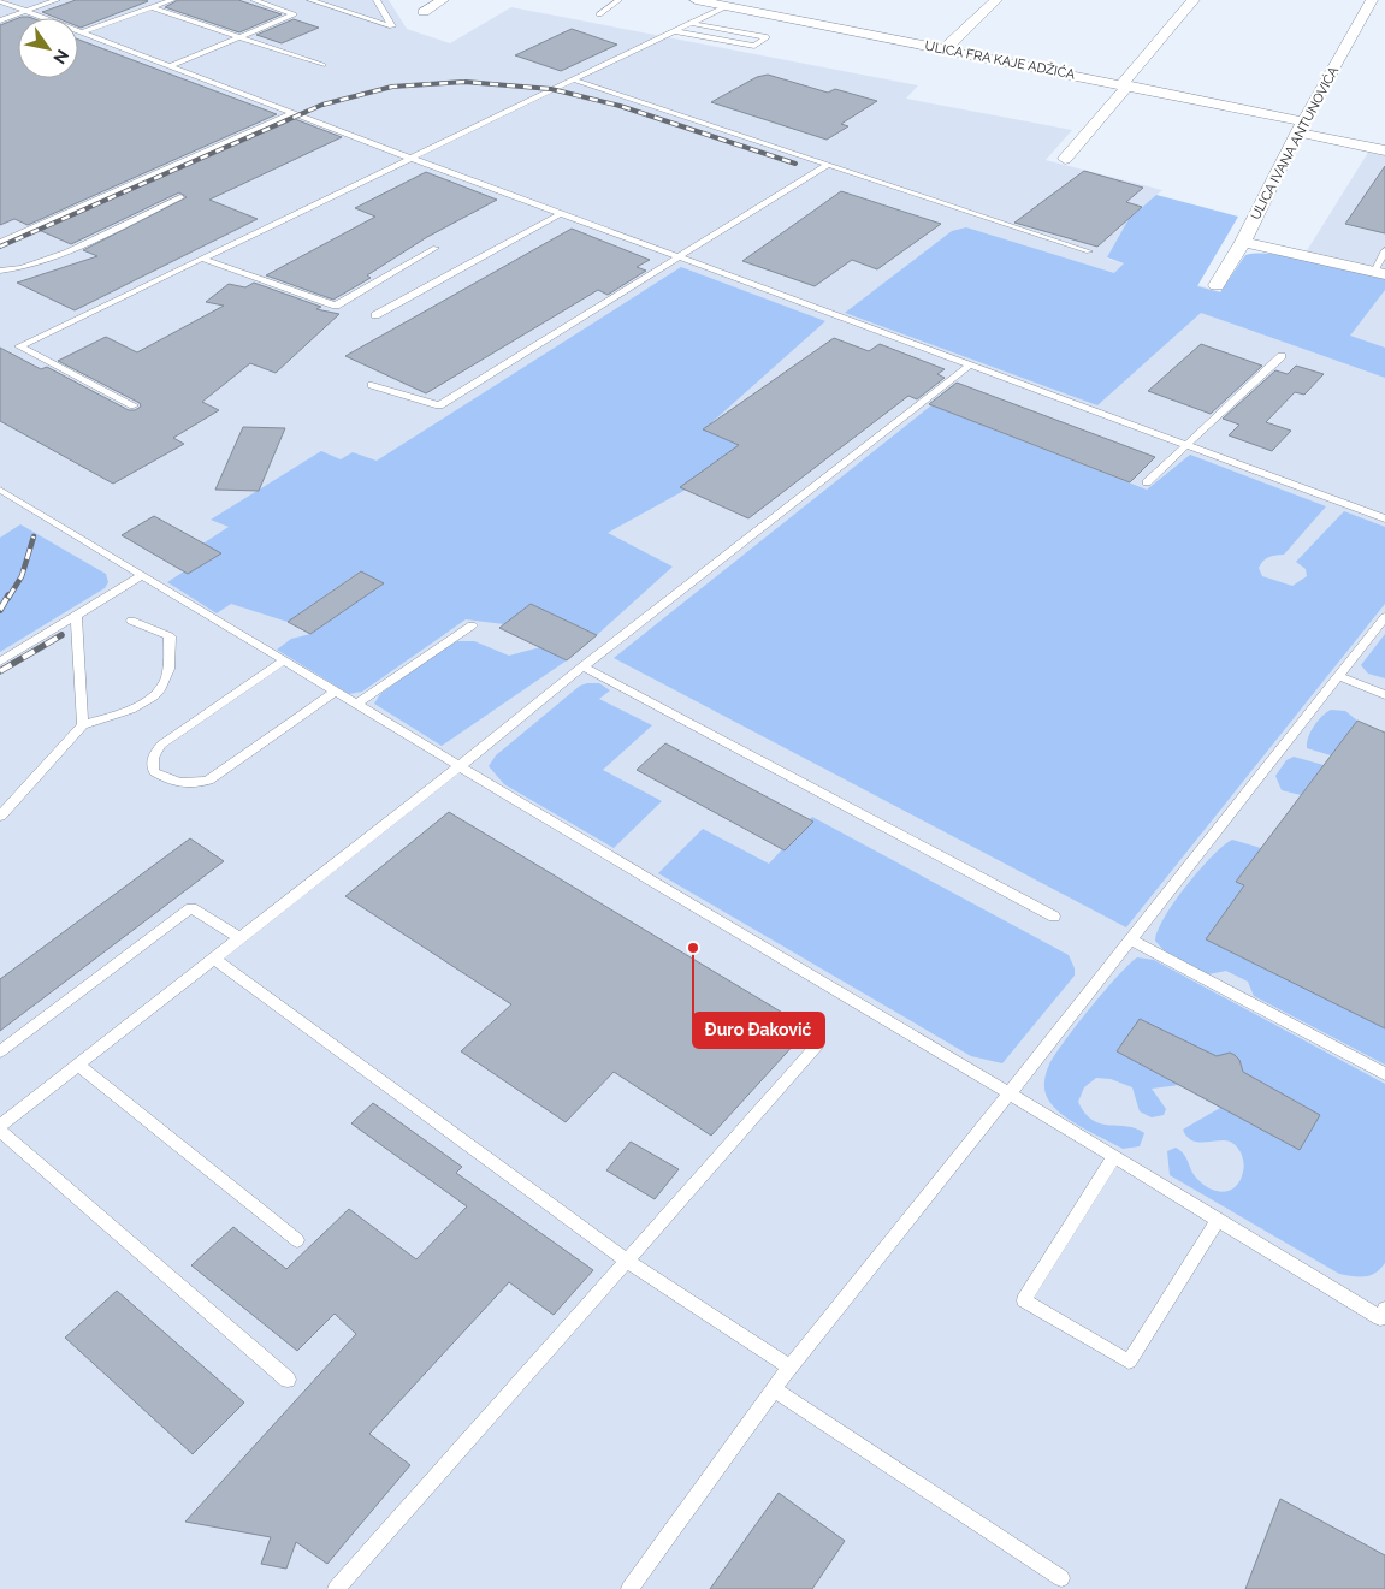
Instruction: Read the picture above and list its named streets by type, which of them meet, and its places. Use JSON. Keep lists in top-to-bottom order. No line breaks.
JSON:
{"streets":{"street":["ULICA FRA KAJE ADŽIĆA","ULICA IVANA ANTUNOVIĆA"]},"crossings":[["ULICA FRA KAJE ADŽIĆA","ULICA IVANA ANTUNOVIĆA"]],"places":["Đuro Đaković"],"north":"bottom right"}
